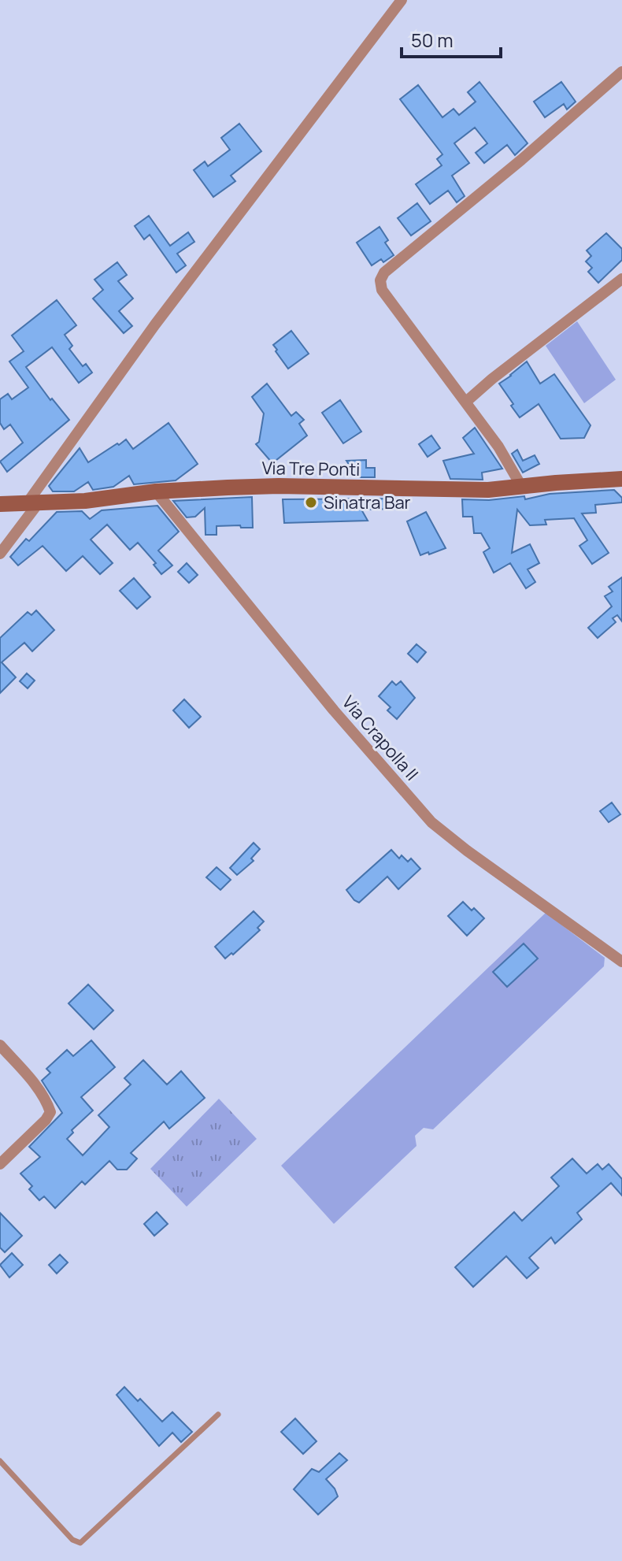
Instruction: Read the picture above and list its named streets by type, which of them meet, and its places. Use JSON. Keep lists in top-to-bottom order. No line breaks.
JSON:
{"streets":{"street":["Via Tre Ponti","Via Crapolla II"]},"crossings":[["Via Tre Ponti","Via Crapolla II"]],"places":["Sinatra Bar"],"scale_bar":"50 m"}
